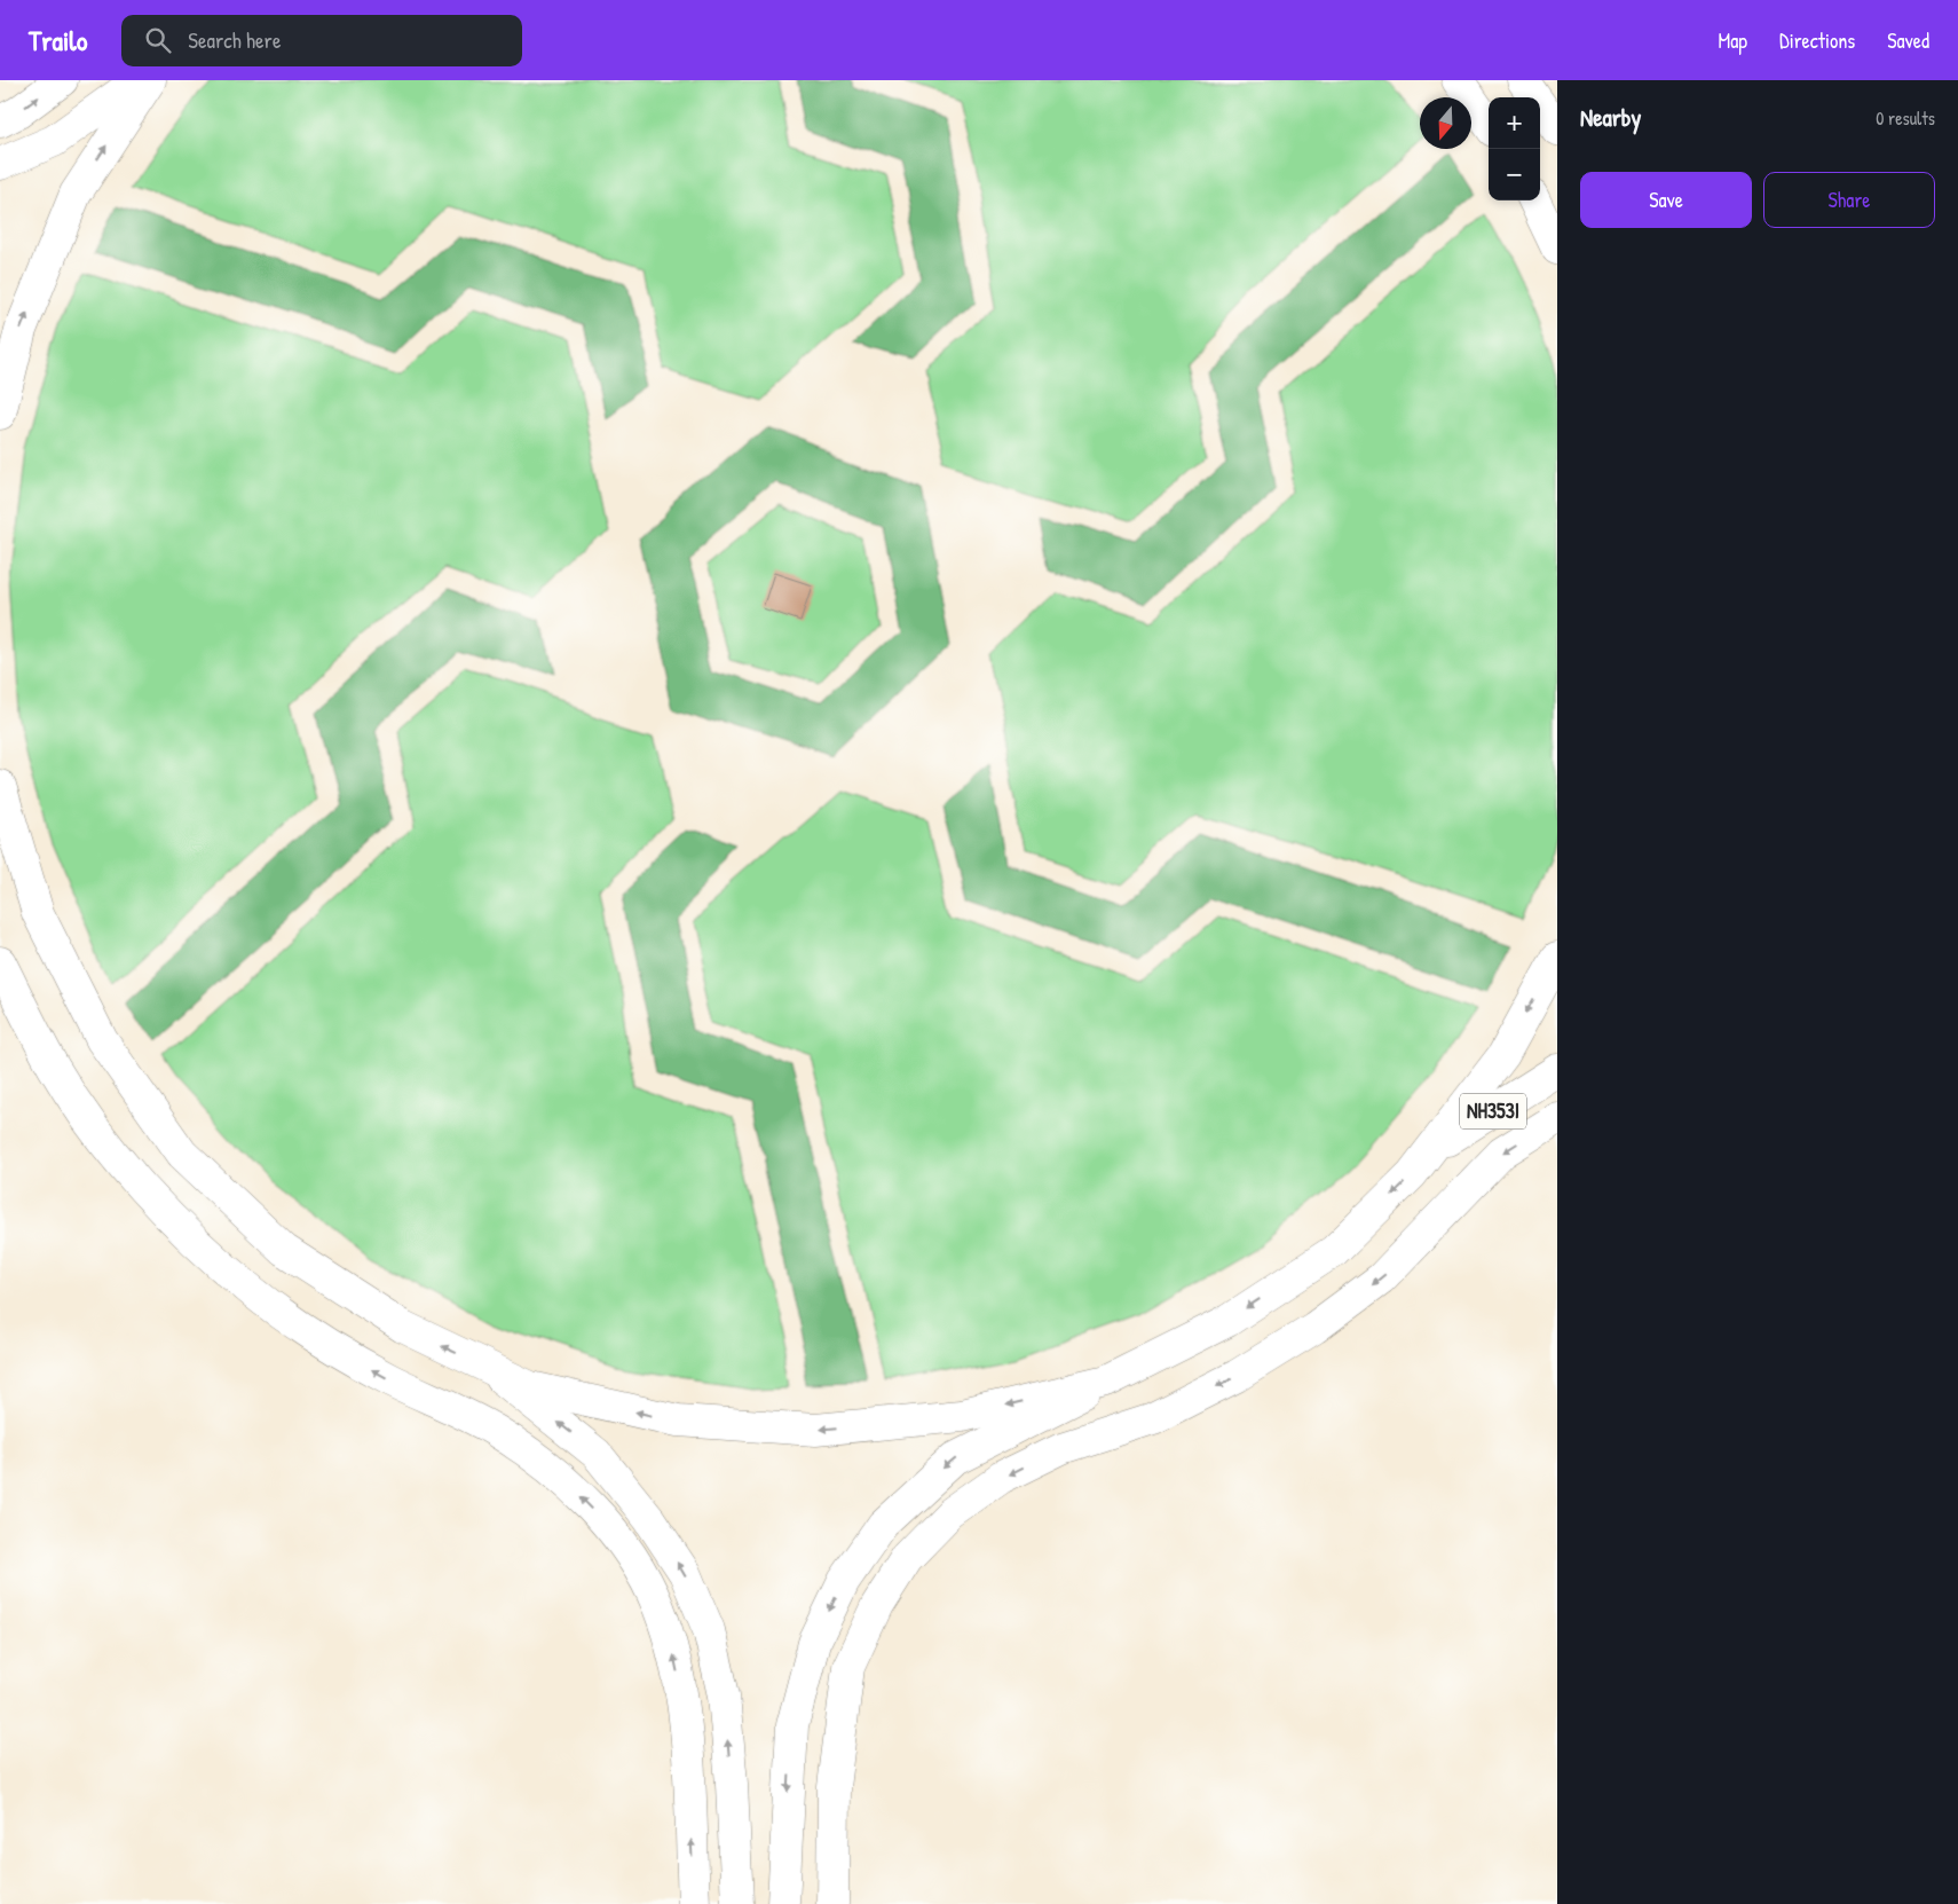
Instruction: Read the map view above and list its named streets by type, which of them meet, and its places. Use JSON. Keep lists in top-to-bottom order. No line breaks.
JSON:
{"streets":{"main road":["NH353I"]},"north":"bottom","page":{"header":"Trailo","search":"Search here","nav":["Map","Directions","Saved"],"heading":["Nearby","0 results"],"map_buttons":["+","−"],"buttons":["Save","Share"]}}
